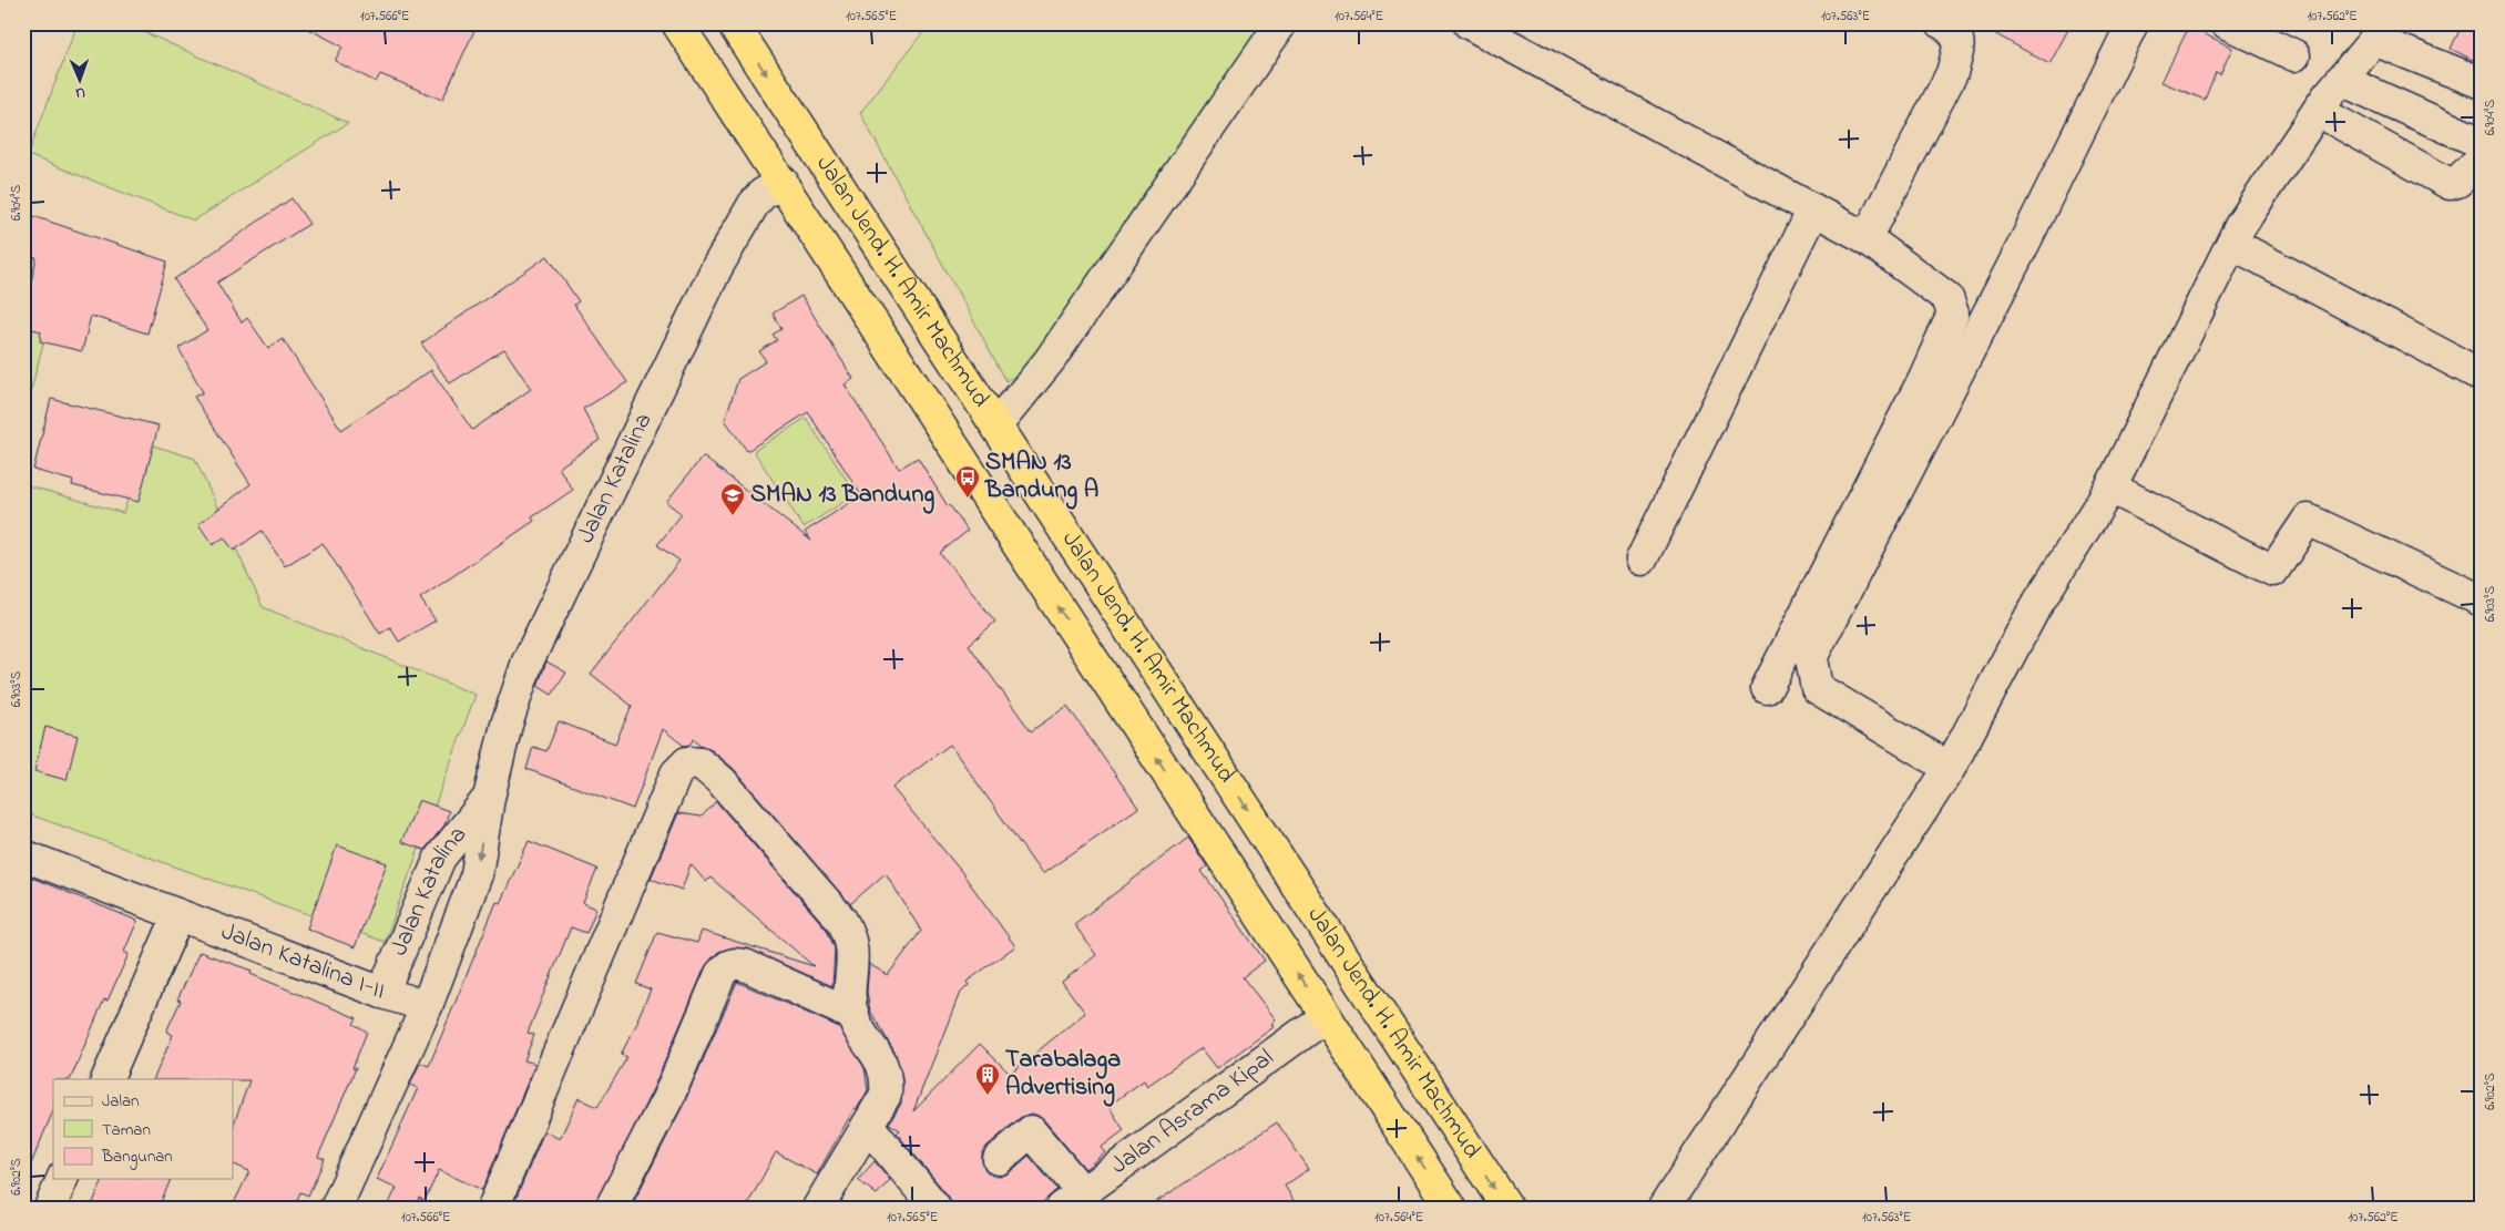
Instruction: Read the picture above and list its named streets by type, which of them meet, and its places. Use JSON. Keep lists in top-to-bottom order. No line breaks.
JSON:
{"streets":{"highway":["Jalan Jend. H. Amir Machmud"],"street":["Jalan Katalina","Jalan Katalina I-II","Jalan Asrama Kipal"]},"crossings":[["Jalan Jend. H. Amir Machmud","Jalan Katalina"],["Jalan Jend. H. Amir Machmud","Jalan Asrama Kipal"],["Jalan Katalina","Jalan Katalina I-II"]],"places":{"bus stop":["SMAN 13 Bandung A"],"school or university":["SMAN 13 Bandung"],"building":["Tarabalaga Advertising"]},"legend":["Jalan","Taman","Bangunan"],"north":"bottom","coordinates":["107.566°E","107.565°E","107.564°E","107.563°E","107.562°E","6.904°S","6.903°S","6.902°S"]}
